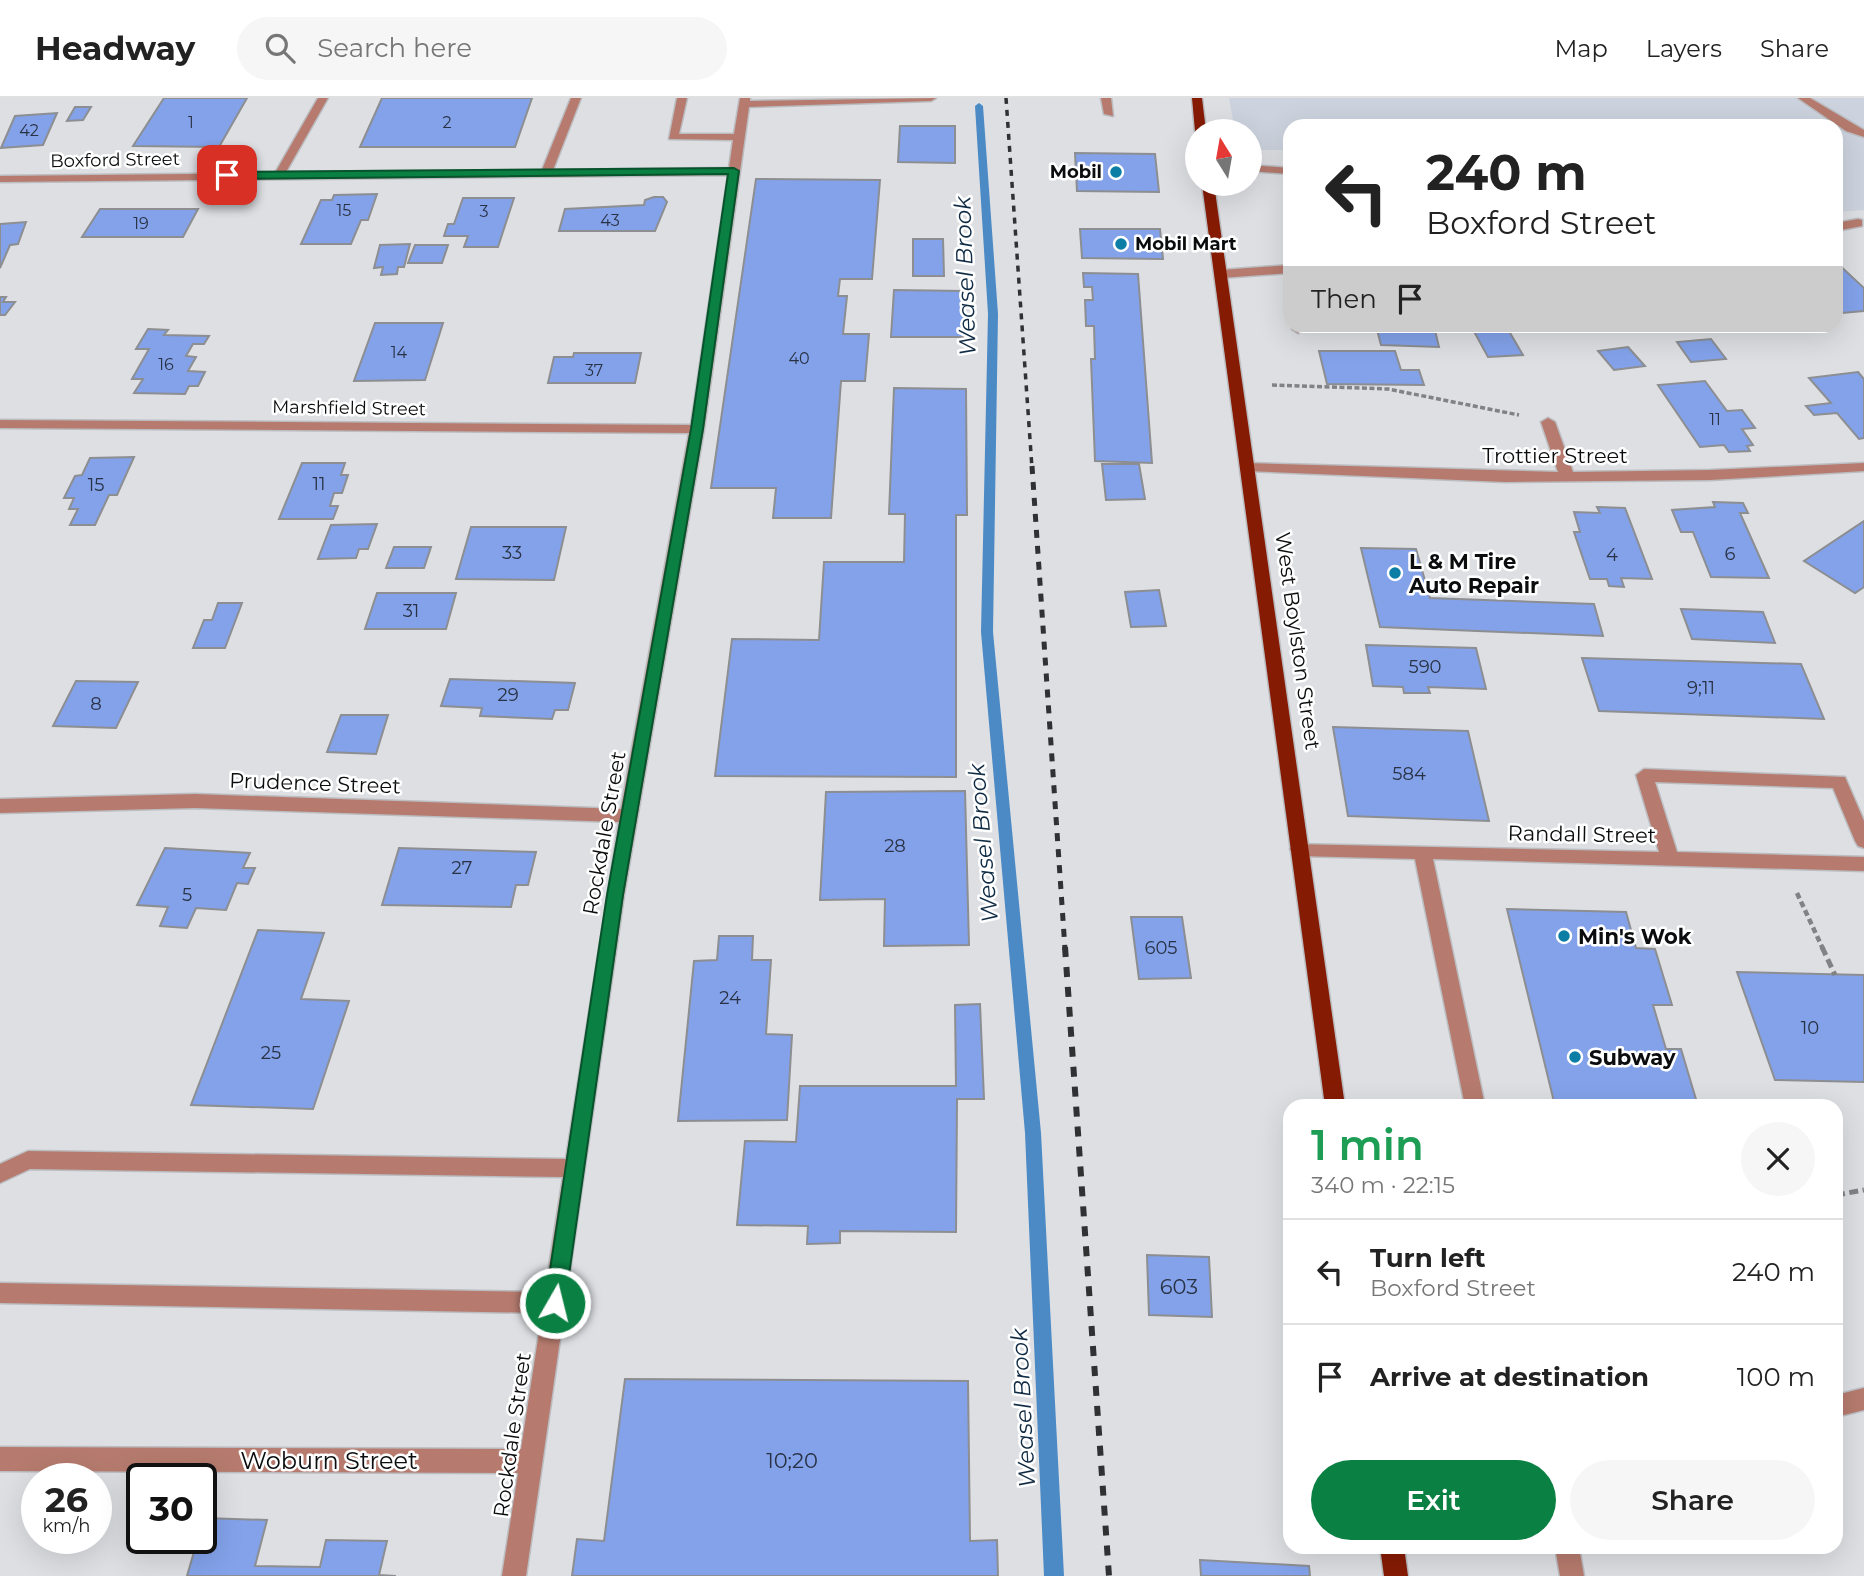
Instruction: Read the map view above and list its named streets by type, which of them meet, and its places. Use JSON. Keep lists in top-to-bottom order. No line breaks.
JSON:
{"streets":{"main road":["West Boylston Street"],"street":["Boxford Street","Marshfield Street","Trottier Street","Prudence Street","Rockdale Street","Randall Street","Woburn Street"]},"crossings":[["Boxford Street","Rockdale Street"],["Marshfield Street","Rockdale Street"],["Trottier Street","West Boylston Street"],["West Boylston Street","Randall Street"],["Prudence Street","Rockdale Street"],["Rockdale Street","Woburn Street"]],"water":["Weasel Brook"],"places":["Mobil","Mobil Mart","L & M Tire Auto Repair","Min's Wok","Subway"],"house_numbers":["1","2","42","15","3","43","19","14","40","16","37","11","11","15","33","6","4","31","590","9;11","29","8","584","28","27","5","605","24","10","25","603","10;20"],"north":"top","page":{"header":"Headway","search":"Search here","nav":["Map","Layers","Share"],"turn":["240 m","Boxford Street"],"then":"Then","heading":["1 min","340 m · 22:15"],"list":[{"name":"Turn left","note":"Boxford Street","value":"240 m"},{"name":"Arrive at destination","value":"100 m"}],"buttons":["Exit","Share"],"speed":"26 km/h","limit":"30"}}
